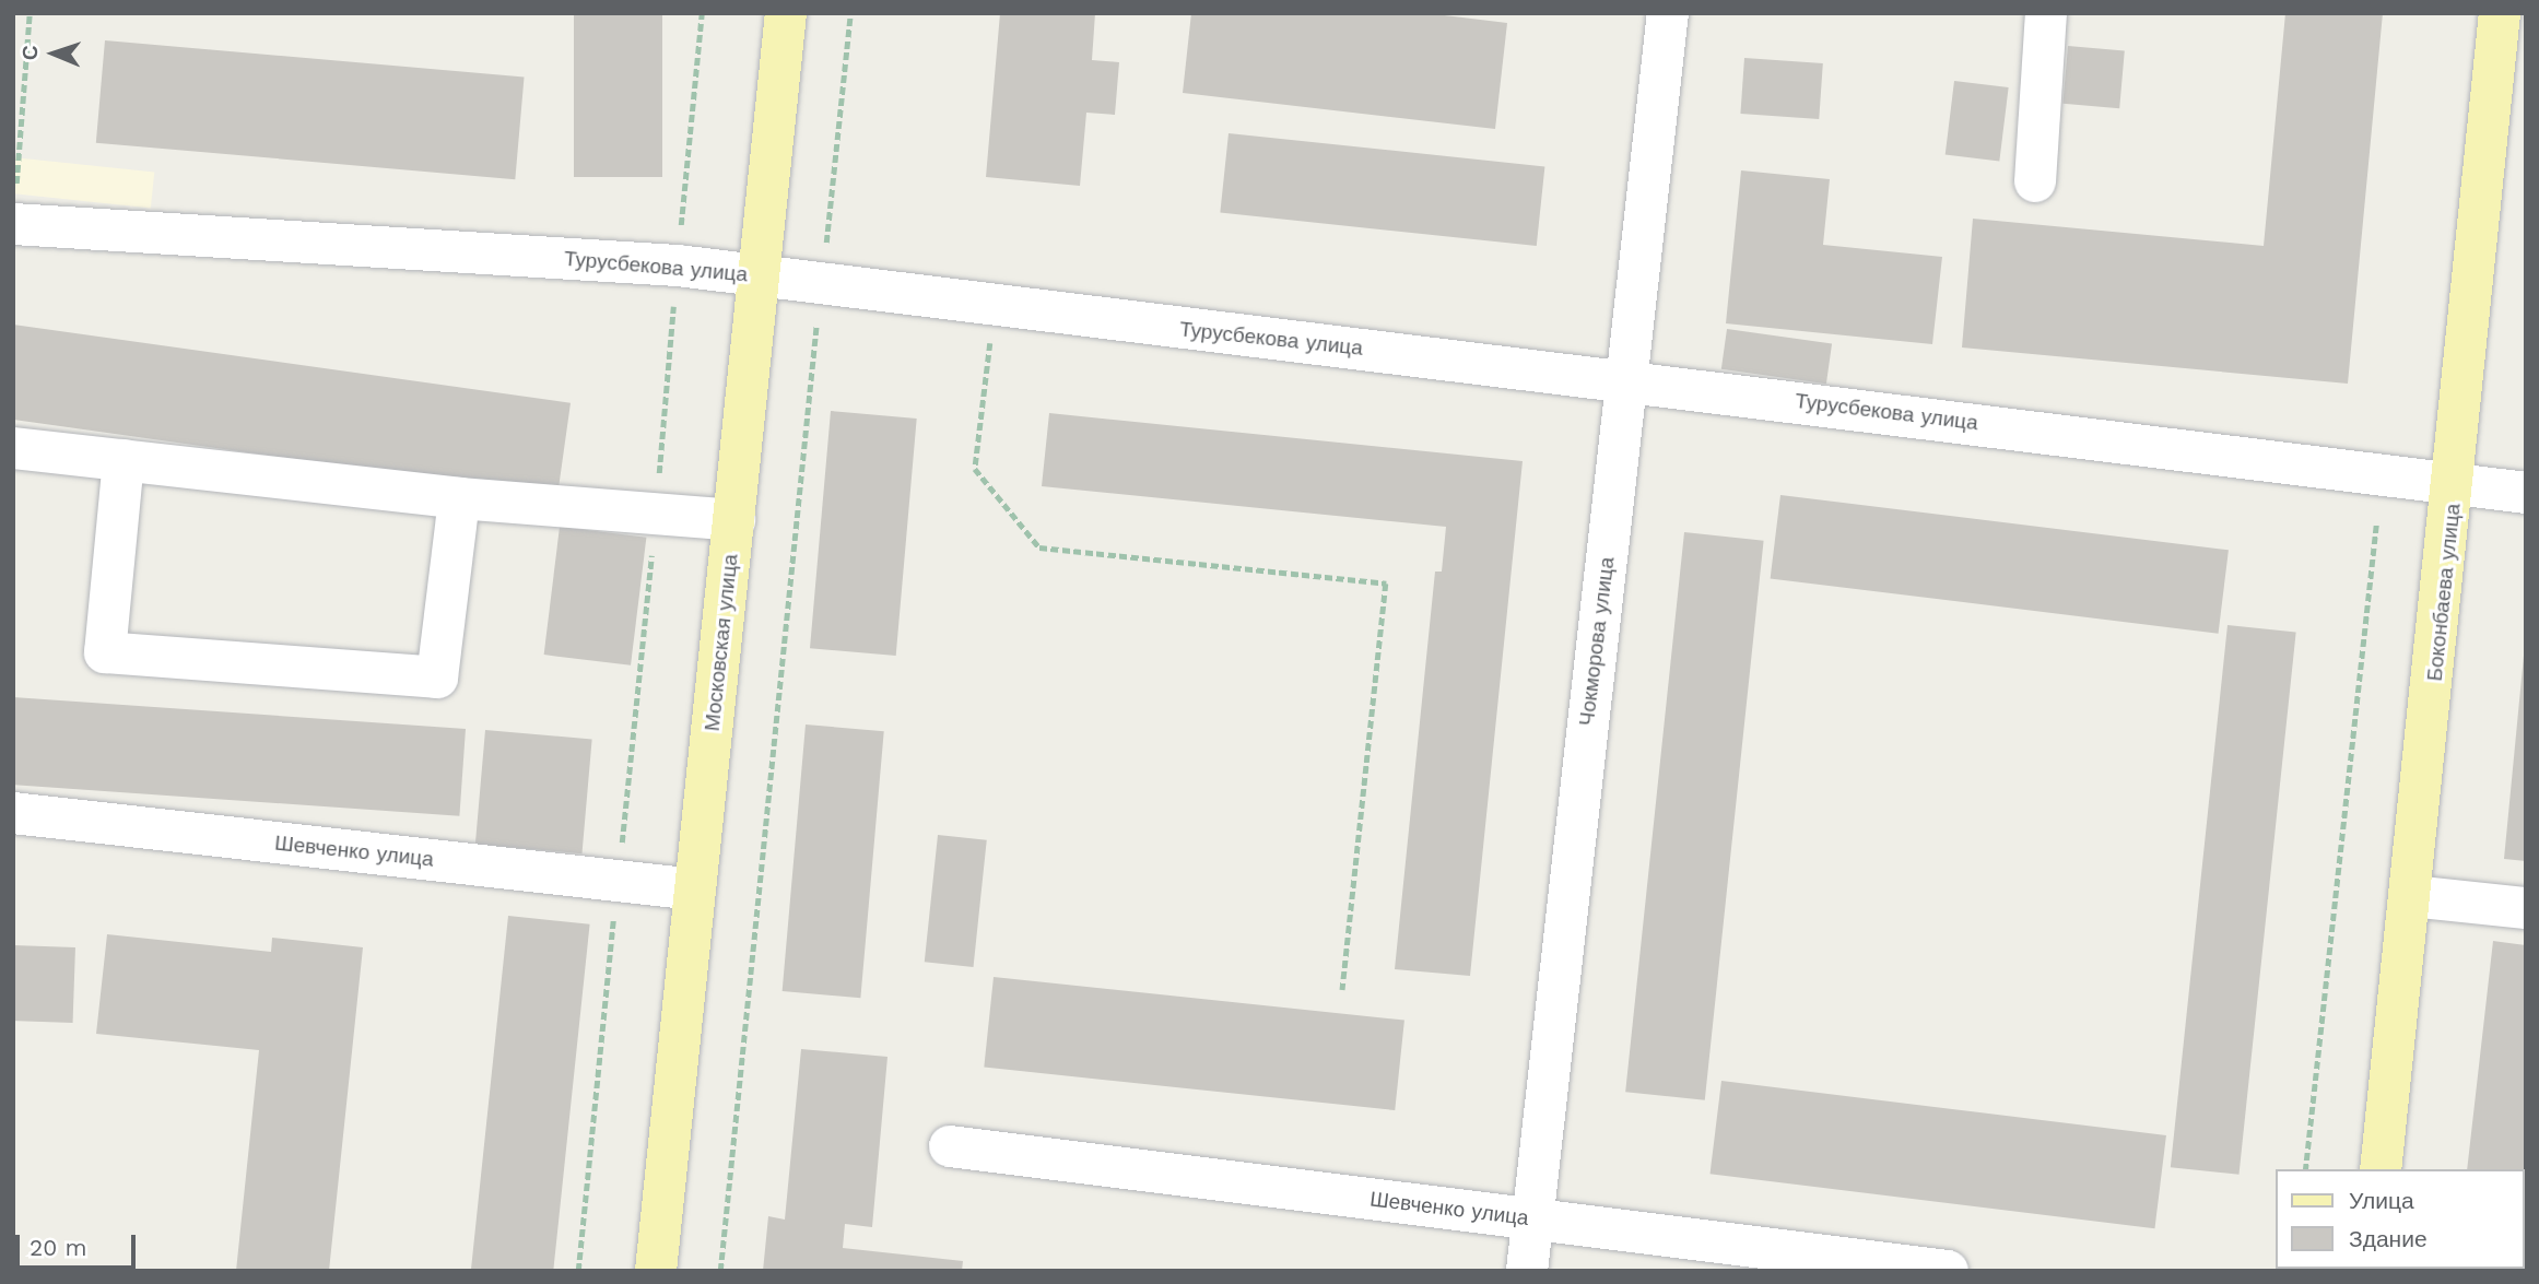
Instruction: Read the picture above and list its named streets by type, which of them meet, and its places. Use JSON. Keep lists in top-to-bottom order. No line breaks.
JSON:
{"streets":{"main road":["Боконбаева улица","Московская улица"],"street":["Турусбекова улица","Чокморова улица","Шевченко улица"]},"crossings":[["Турусбекова улица","Боконбаева улица"],["Турусбекова улица","Чокморова улица"],["Турусбекова улица","Московская улица"],["Чокморова улица","Шевченко улица"],["Московская улица","Шевченко улица"]],"legend":["Улица","Здание"],"scale_bar":"20 m","north":"left"}
